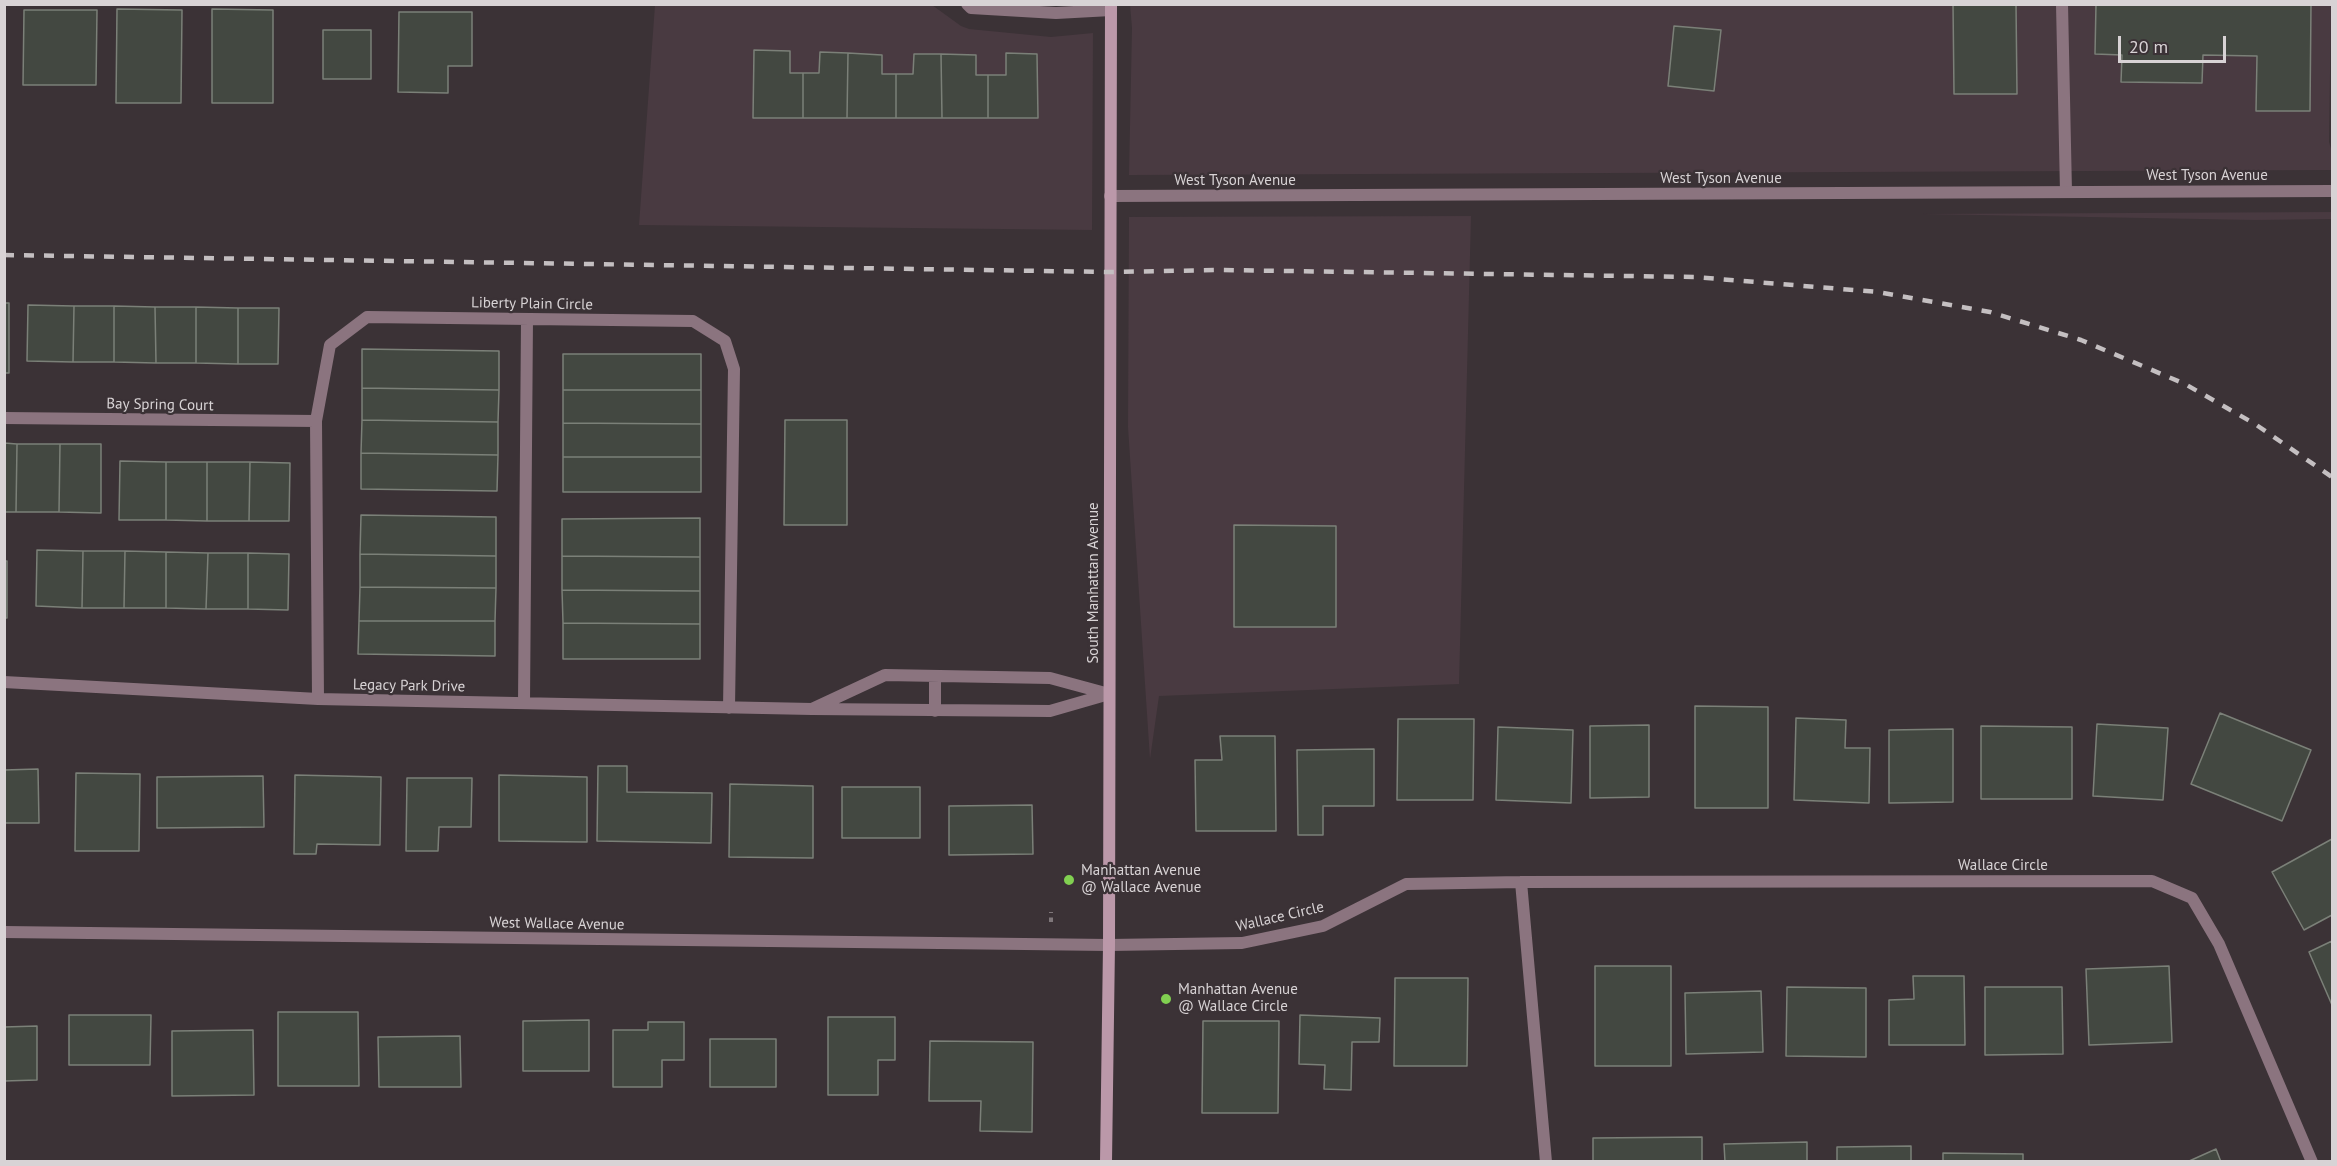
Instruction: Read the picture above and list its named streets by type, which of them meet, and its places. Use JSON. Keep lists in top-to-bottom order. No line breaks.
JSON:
{"streets":{"street":["West Tyson Avenue","Liberty Plain Circle","Bay Spring Court","South Manhattan Avenue","Legacy Park Drive","Wallace Circle","West Wallace Avenue"]},"crossings":[["West Tyson Avenue","South Manhattan Avenue"],["Liberty Plain Circle","Bay Spring Court"],["Liberty Plain Circle","Legacy Park Drive"],["South Manhattan Avenue","Legacy Park Drive"],["South Manhattan Avenue","Wallace Circle"],["South Manhattan Avenue","West Wallace Avenue"],["Wallace Circle","West Wallace Avenue"]],"places":["Manhattan Avenue @ Wallace Avenue","Manhattan Avenue @ Wallace Circle"],"scale_bar":"20 m"}
